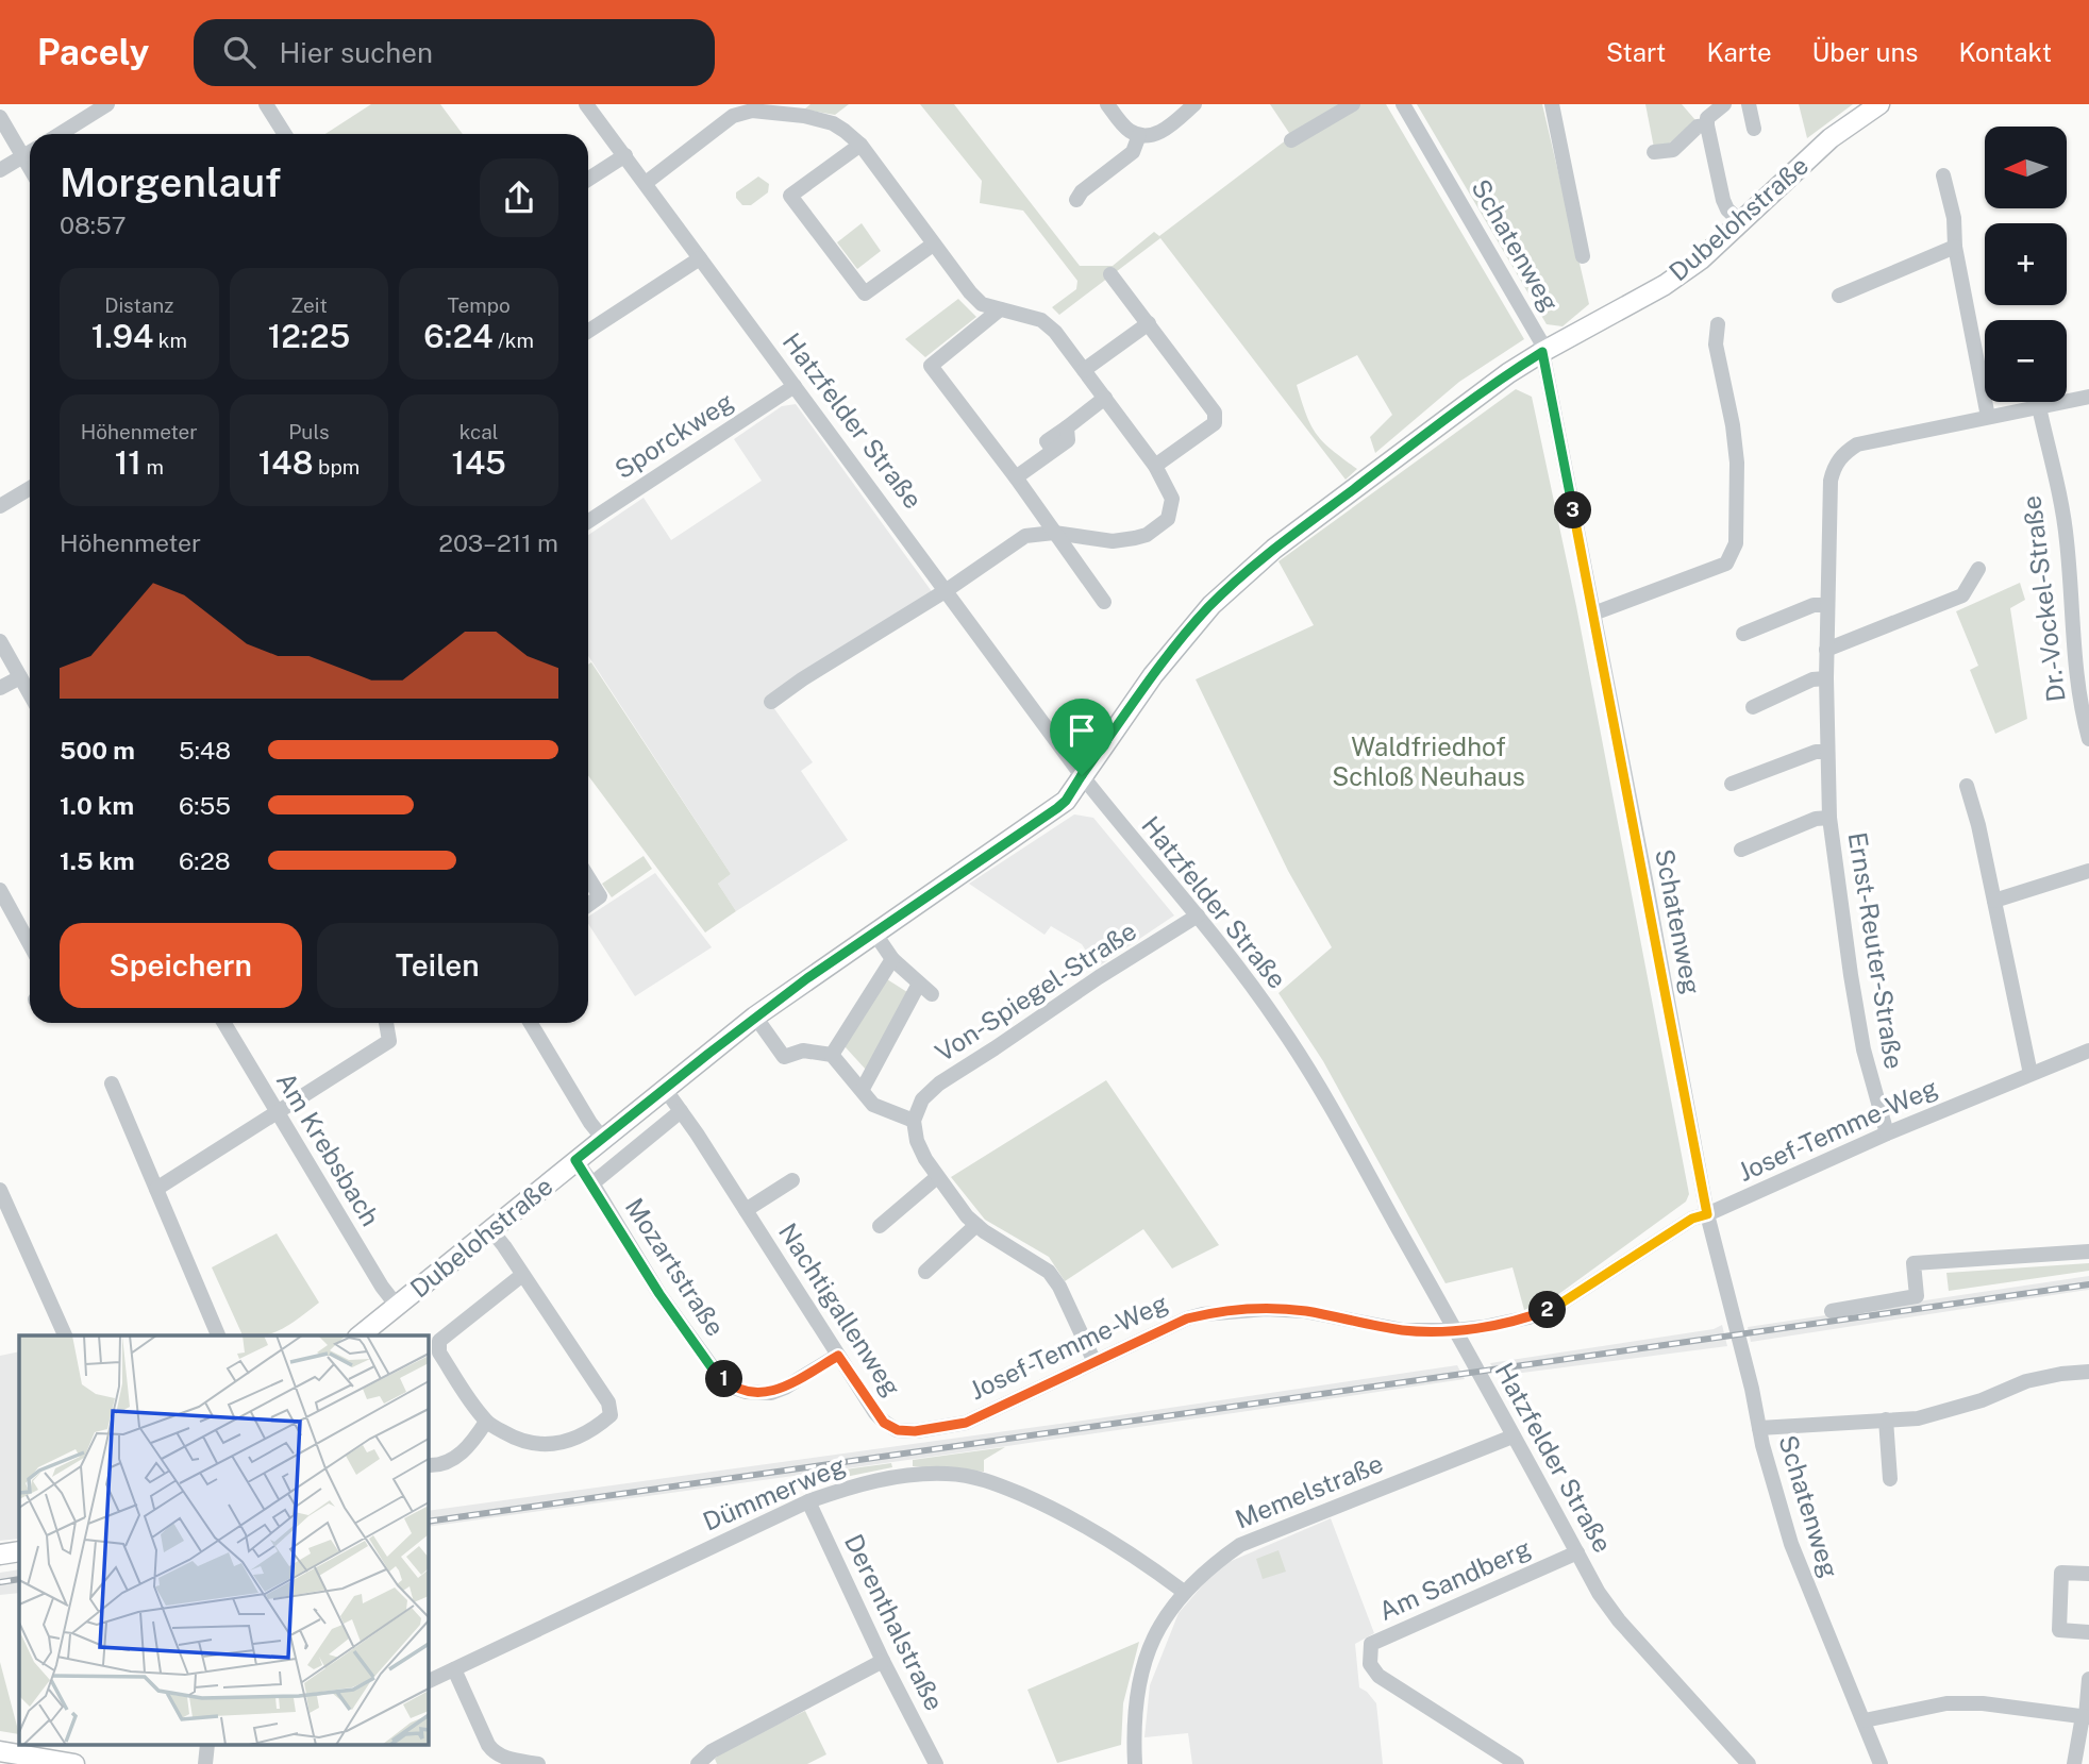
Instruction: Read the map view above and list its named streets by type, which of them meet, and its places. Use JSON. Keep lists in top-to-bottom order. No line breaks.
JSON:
{"streets":{"main road":["Dubelohstraße"],"street":["Schatenweg","Hatzfelder Straße","Sporckweg","Dr.-Vockel-Straße","Ernst-Reuter-Straße","Von-Spiegel-Straße","Josef-Temme-Weg","Am Krebsbach","Mozartstraße","Nachtigallenweg","Memelstraße","Dümmerweg","Am Sandberg","Derenthalstraße"]},"crossings":[["Dubelohstraße","Schatenweg"],["Dubelohstraße","Hatzfelder Straße"],["Dubelohstraße","Am Krebsbach"],["Dubelohstraße","Mozartstraße"],["Dubelohstraße","Nachtigallenweg"],["Schatenweg","Josef-Temme-Weg"],["Hatzfelder Straße","Sporckweg"],["Hatzfelder Straße","Von-Spiegel-Straße"],["Hatzfelder Straße","Josef-Temme-Weg"],["Hatzfelder Straße","Memelstraße"],["Hatzfelder Straße","Am Sandberg"],["Dr.-Vockel-Straße","Ernst-Reuter-Straße"],["Ernst-Reuter-Straße","Josef-Temme-Weg"],["Josef-Temme-Weg","Nachtigallenweg"],["Mozartstraße","Nachtigallenweg"],["Memelstraße","Dümmerweg"],["Dümmerweg","Derenthalstraße"]],"parks":["Waldfriedhof Schloß Neuhaus"],"north":"left","page":{"header":"Pacely","search":"Hier suchen","nav":["Start","Karte","Über uns","Kontakt"],"map_buttons":["+","−"],"heading":["Morgenlauf","08:57"],"stats":[["Distanz","1.94 km"],["Zeit","12:25"],["Tempo","6:24 /km"],["Höhenmeter","11 m"],["Puls","148 bpm"],["kcal","145"]],"pins":["3","2","1"],"chart":["Höhenmeter","203–211 m"],"list":[{"name":"500 m","note":"5:48"},{"name":"1.0 km","note":"6:55"},{"name":"1.5 km","note":"6:28"}],"buttons":["Speichern","Teilen"]}}
